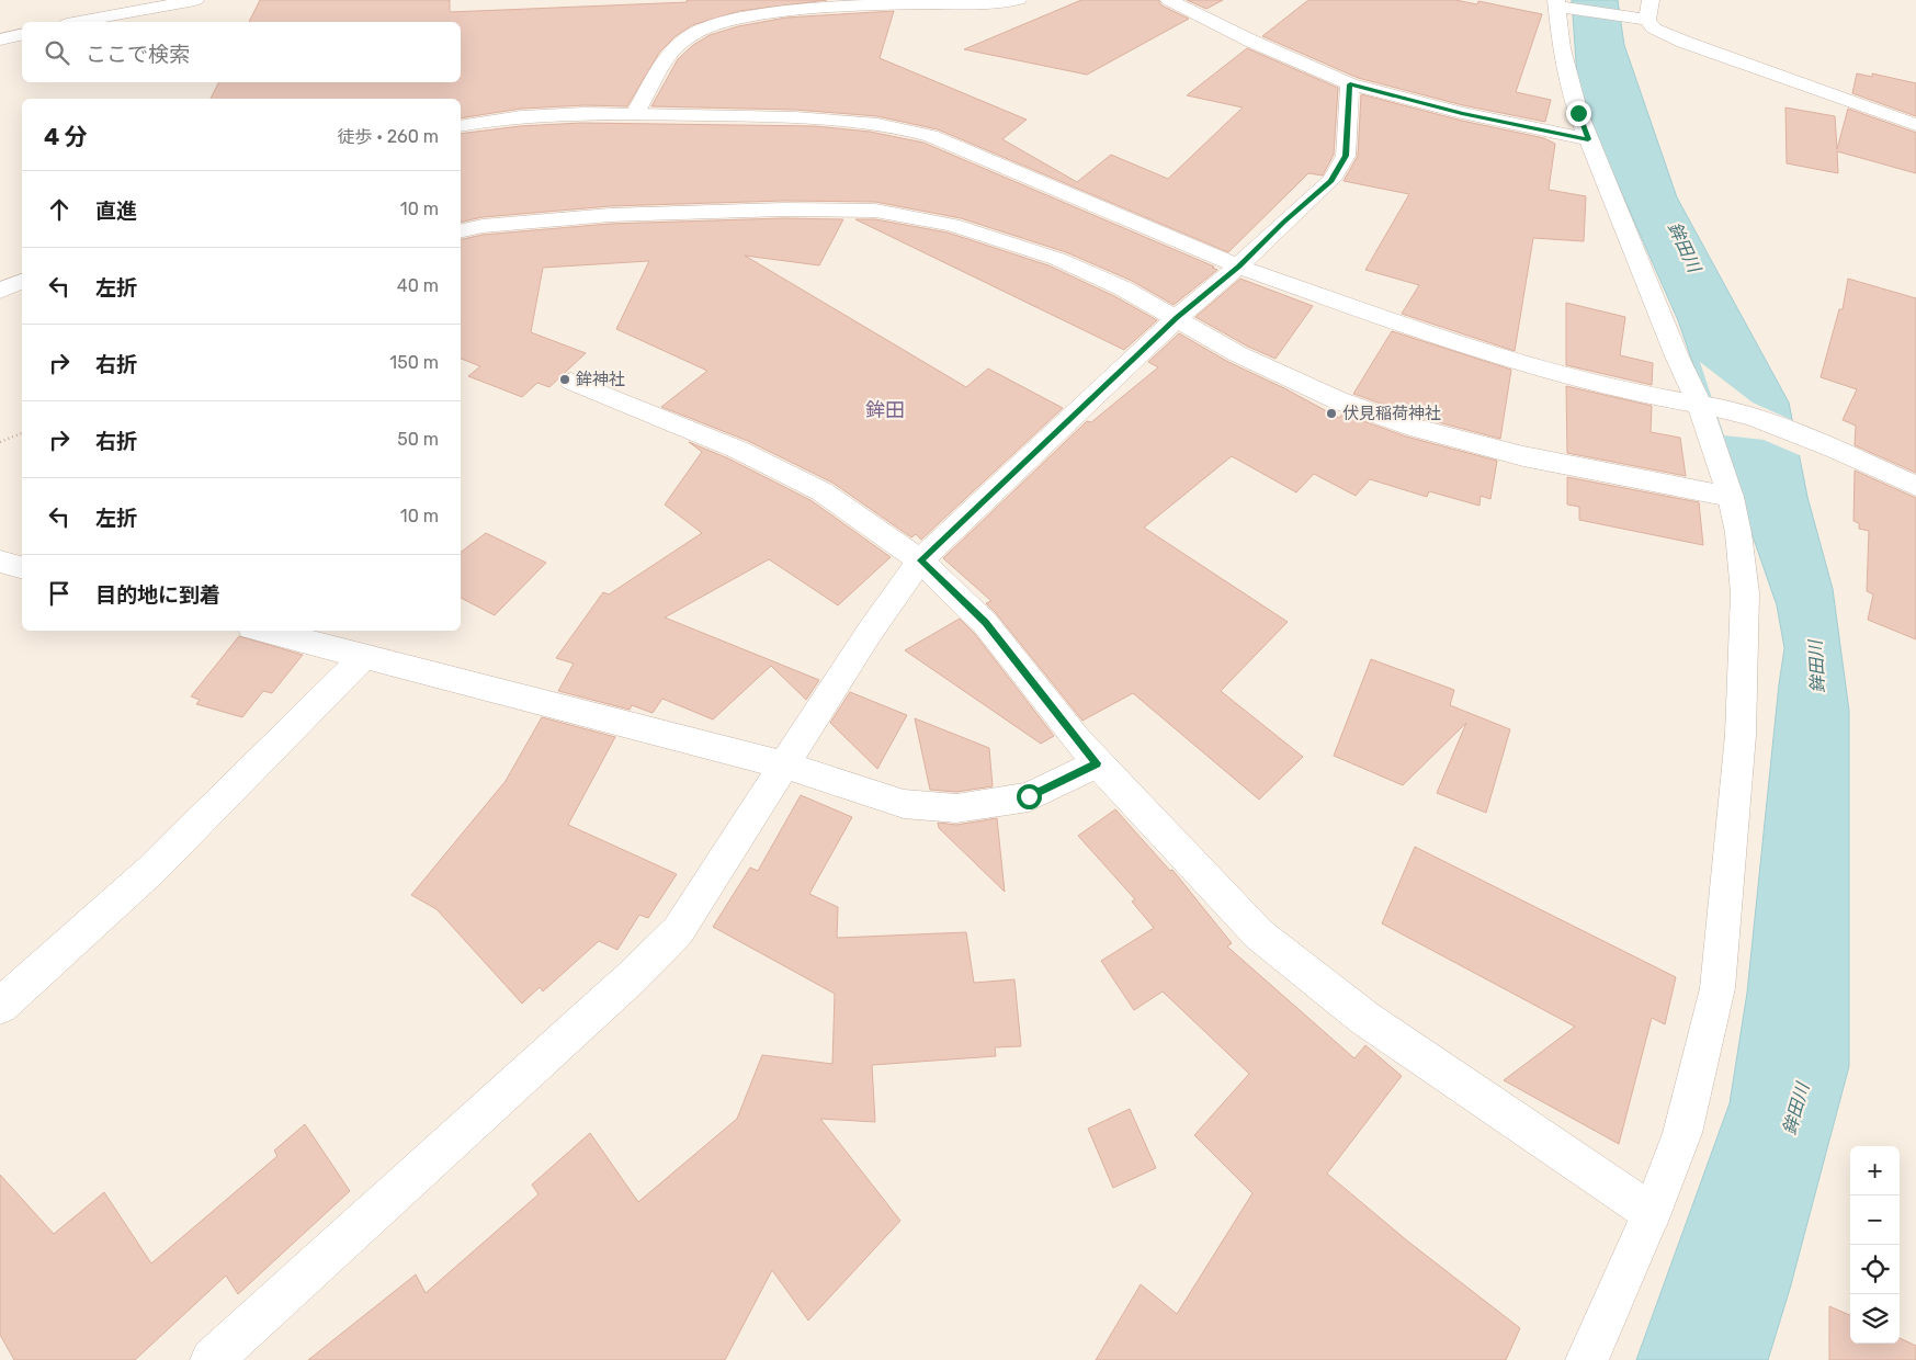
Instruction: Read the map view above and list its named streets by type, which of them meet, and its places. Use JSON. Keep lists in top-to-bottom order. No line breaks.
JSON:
{"districts":["鉾田"],"water":["鉾田川"],"places":["鉾神社","伏見稲荷神社"],"page":{"search":"ここで検索","heading":["4 分","徒歩 · 260 m"],"list":[["直進","10 m"],["左折","40 m"],["右折","150 m"],["右折","50 m"],["左折","10 m"],"目的地に到着"],"map_buttons":["+","−"]}}
